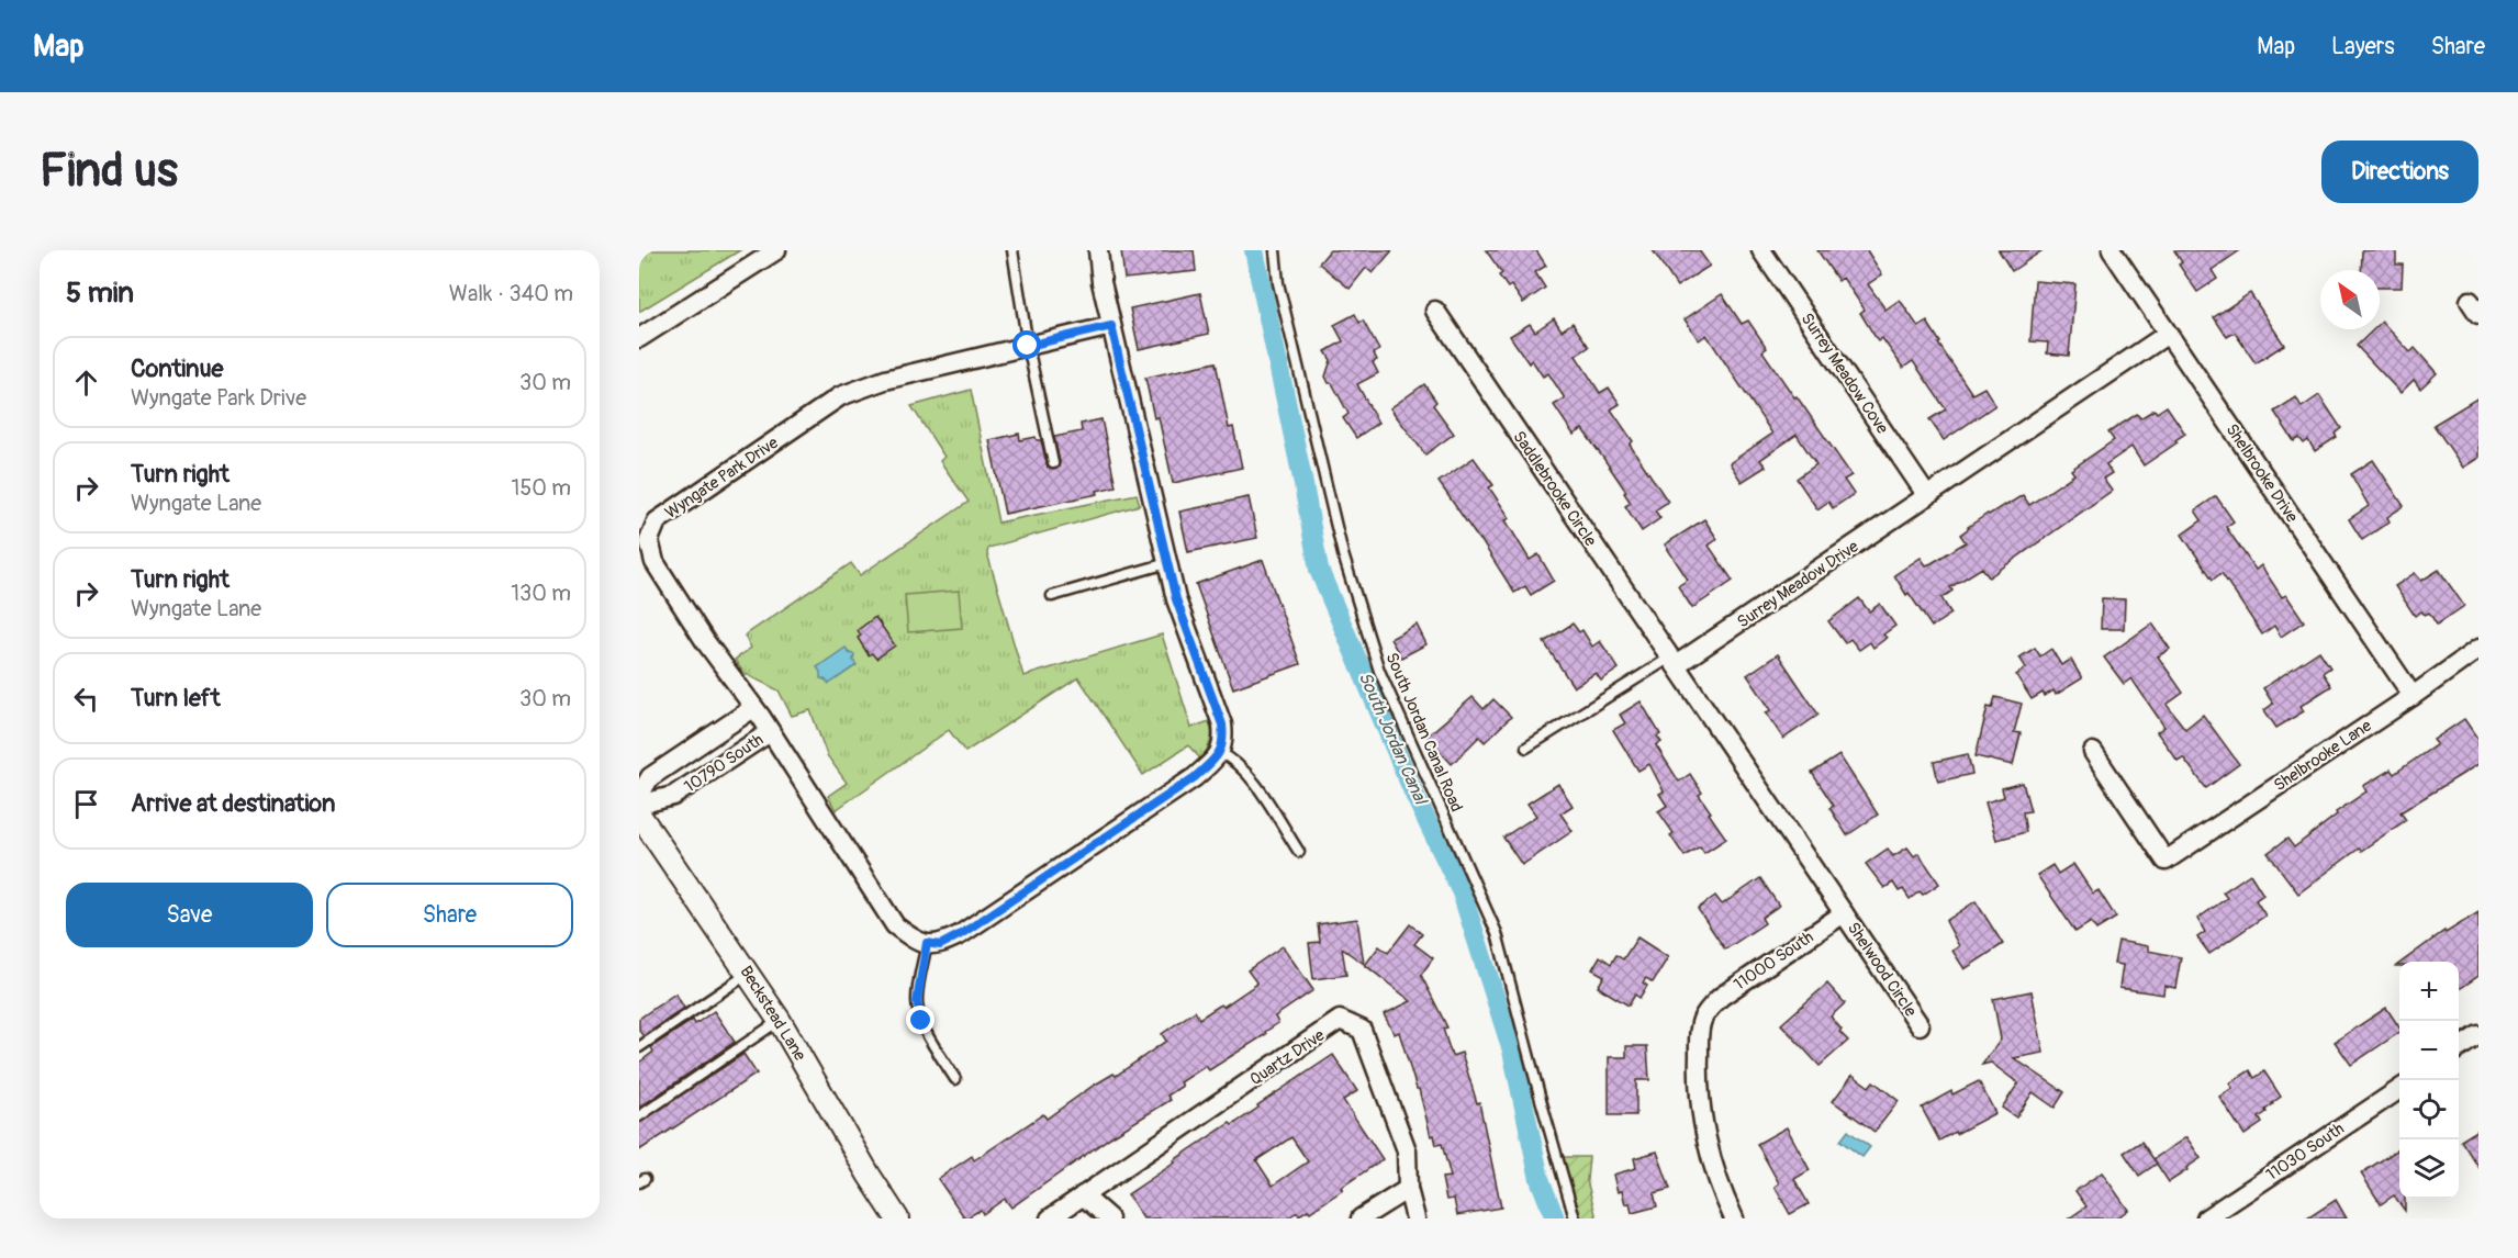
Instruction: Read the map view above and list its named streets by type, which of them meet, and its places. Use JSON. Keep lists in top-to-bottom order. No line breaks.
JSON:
{"streets":{"street":["Surrey Meadow Cove","Shelbrooke Drive","Wyngate Park Drive","Saddlebrooke Circle","Surrey Meadow Drive","Shelbrooke Lane","10790 South","11000 South","Shelwood Circle","Beckstead Lane","Quartz Drive","11030 South"],"lane":["South Jordan Canal Road"]},"crossings":[["Surrey Meadow Cove","Surrey Meadow Drive"],["Shelbrooke Drive","Surrey Meadow Drive"],["Shelbrooke Drive","Shelbrooke Lane"],["Wyngate Park Drive","10790 South"],["Saddlebrooke Circle","Surrey Meadow Drive"],["11000 South","Shelwood Circle"]],"water":["South Jordan Canal"],"north":"top left","page":{"header":"Map","nav":["Map","Layers","Share"],"buttons":["Directions",["Save","Share"]],"title":"Find us","heading":["5 min","Walk · 340 m"],"list":[["Continue","Wyngate Park Drive","30 m"],["Turn right","Wyngate Lane","150 m"],["Turn right","Wyngate Lane","130 m"],["Turn left","30 m"],"Arrive at destination"],"map_buttons":["+","−"]}}
